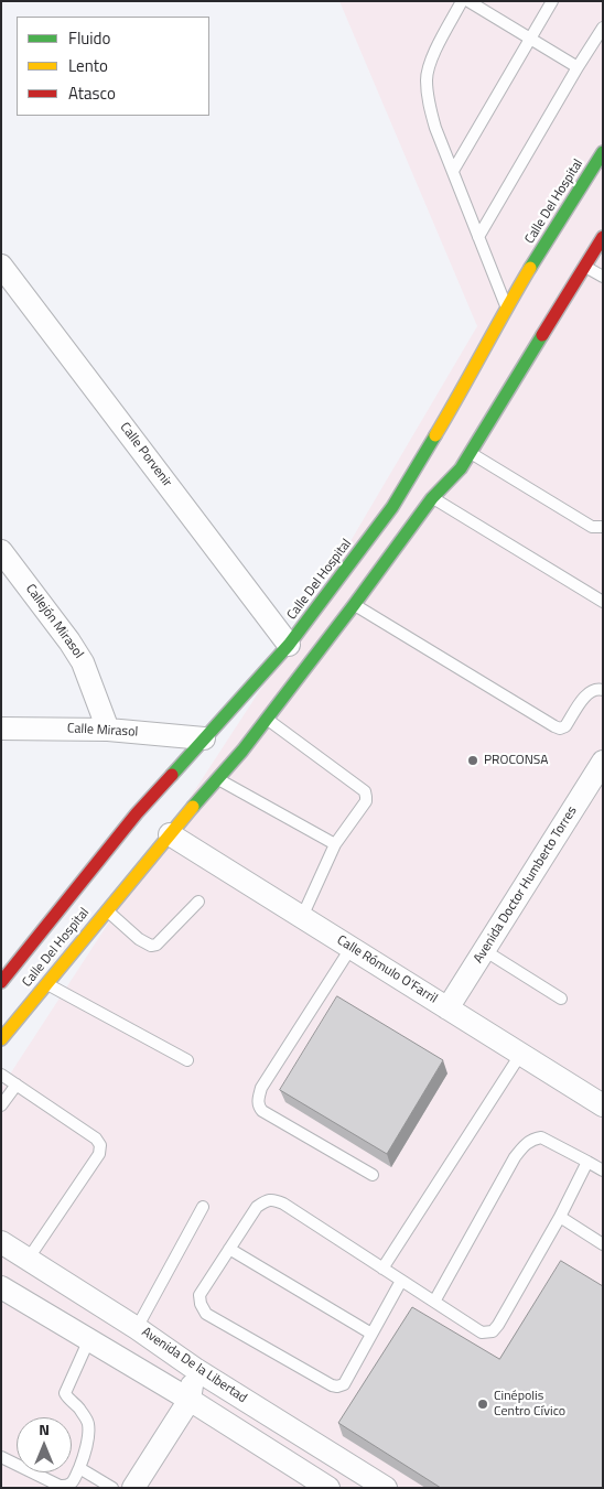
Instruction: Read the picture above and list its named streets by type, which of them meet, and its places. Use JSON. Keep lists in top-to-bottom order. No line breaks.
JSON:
{"streets":{"street":["Calle Del Hospital","Calle Porvenir","Callejón Mirasol","Calle Mirasol","Avenida Doctor Humberto Torres","Calle Rómulo O'Farril","Avenida De la Libertad"]},"crossings":[["Calle Del Hospital","Calle Porvenir"],["Calle Del Hospital","Calle Mirasol"],["Calle Del Hospital","Calle Rómulo O'Farril"],["Callejón Mirasol","Calle Mirasol"],["Avenida Doctor Humberto Torres","Calle Rómulo O'Farril"]],"places":["PROCONSA","Cinépolis Centro Cívico"],"legend":["Fluido","Lento","Atasco"],"north":"top"}
